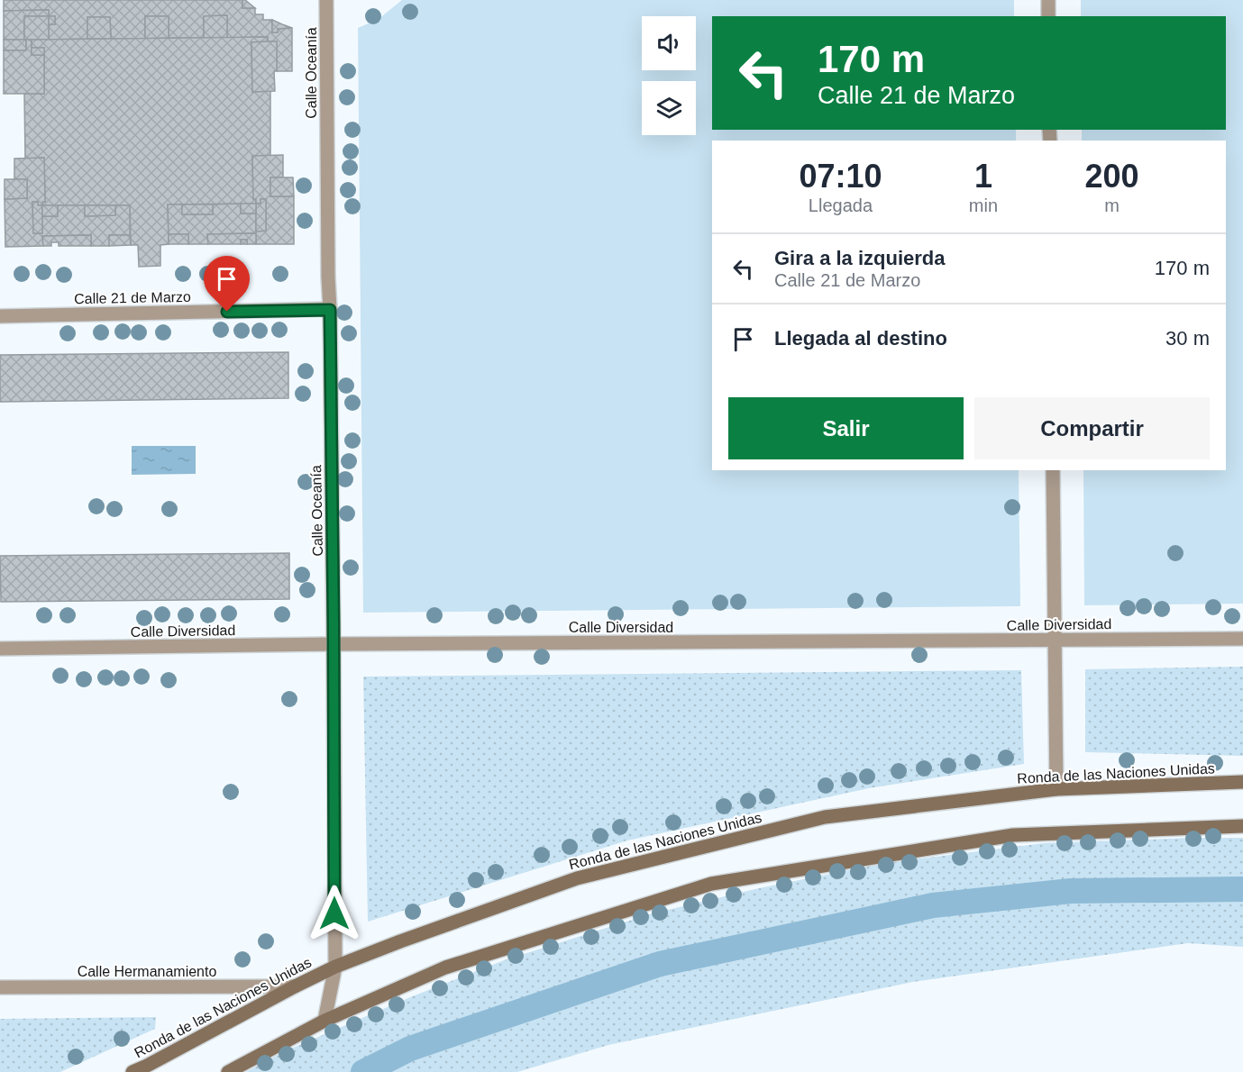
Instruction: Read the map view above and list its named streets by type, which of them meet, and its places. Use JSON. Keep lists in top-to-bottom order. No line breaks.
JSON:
{"streets":{"street":["Calle Oceanía","Calle 21 de Marzo","Calle Diversidad","Ronda de las Naciones Unidas","Calle Hermanamiento"]},"crossings":[["Calle Oceanía","Calle 21 de Marzo"],["Calle Oceanía","Calle Diversidad"],["Calle Oceanía","Ronda de las Naciones Unidas"],["Ronda de las Naciones Unidas","Calle Hermanamiento"]],"page":{"turn":["170 m","Calle 21 de Marzo"],"eta":["07:10","Llegada","1","min","200","m"],"list":[{"name":"Gira a la izquierda","note":"Calle 21 de Marzo","value":"170 m"},{"name":"Llegada al destino","value":"30 m"}],"buttons":["Salir","Compartir"]}}
